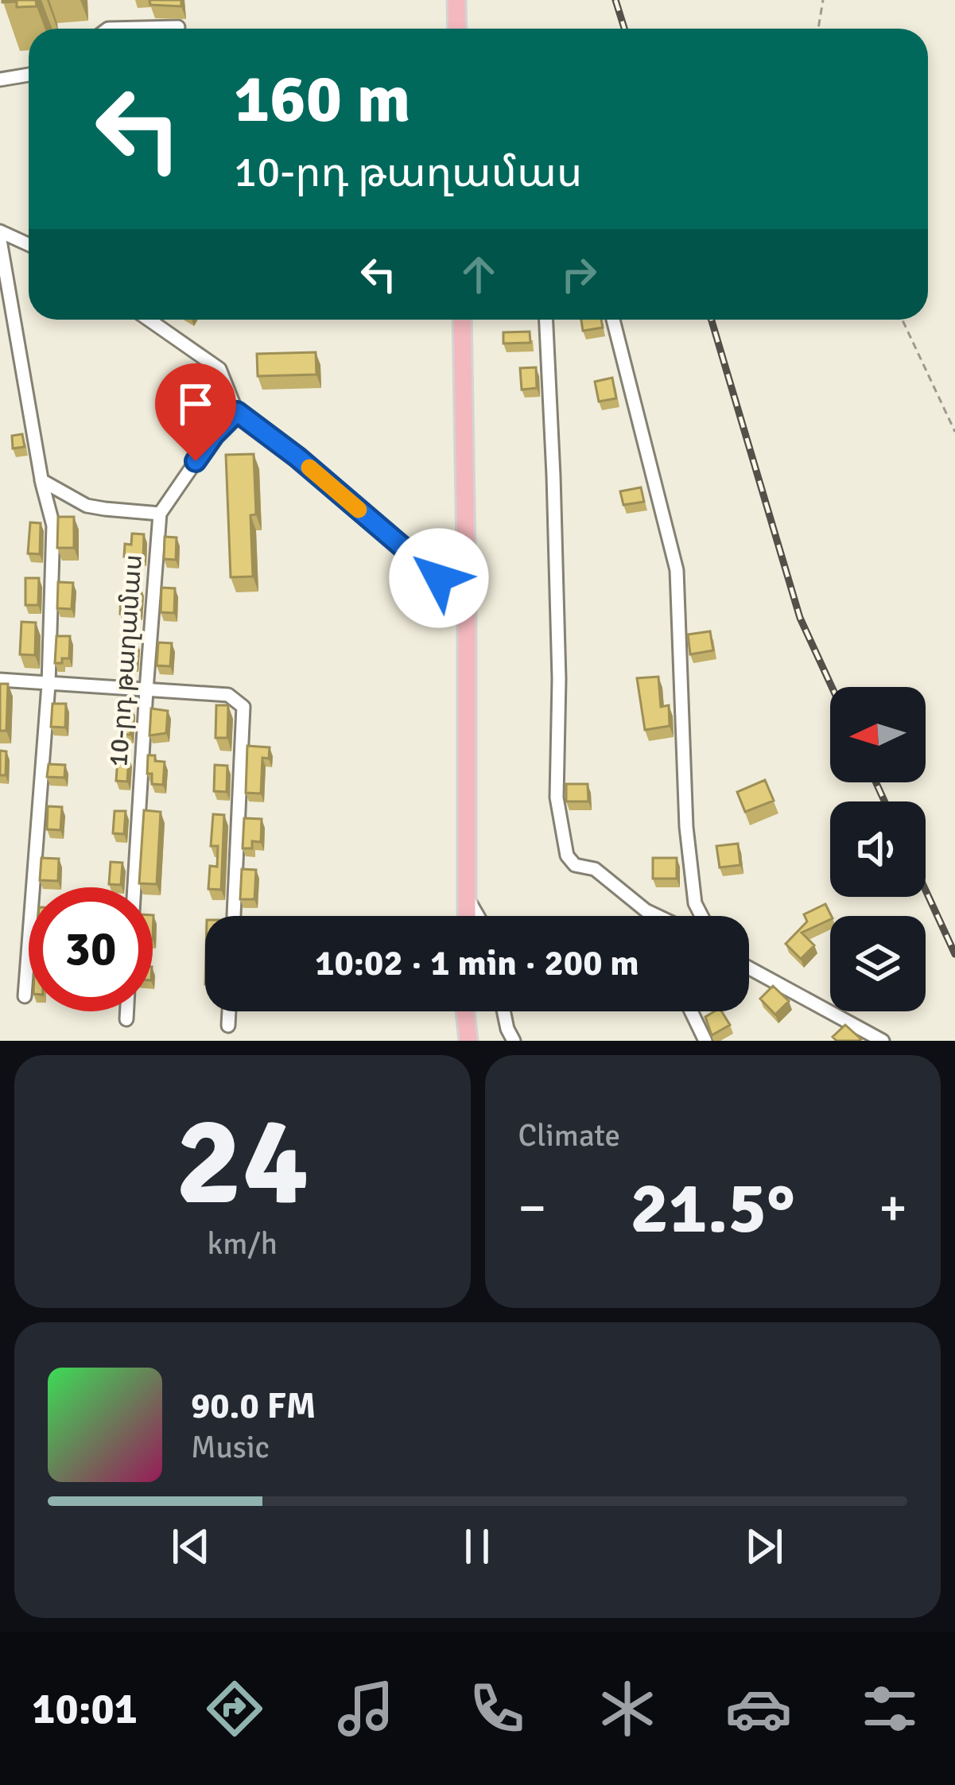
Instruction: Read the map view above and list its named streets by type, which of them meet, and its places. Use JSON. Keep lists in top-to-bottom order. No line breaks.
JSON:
{"streets":{"street":["10-րդ թաղամաս"]},"north":"left","page":{"turn":["160 m","10-րդ թաղամաս"],"limit":"30","trip":"10:02 · 1 min · 200 m","tile":[["24","km/h"],"Climate"],"heat":["−","21.5°","+"],"song":["90.0 FM","Music"],"tabs":"10:01"}}
